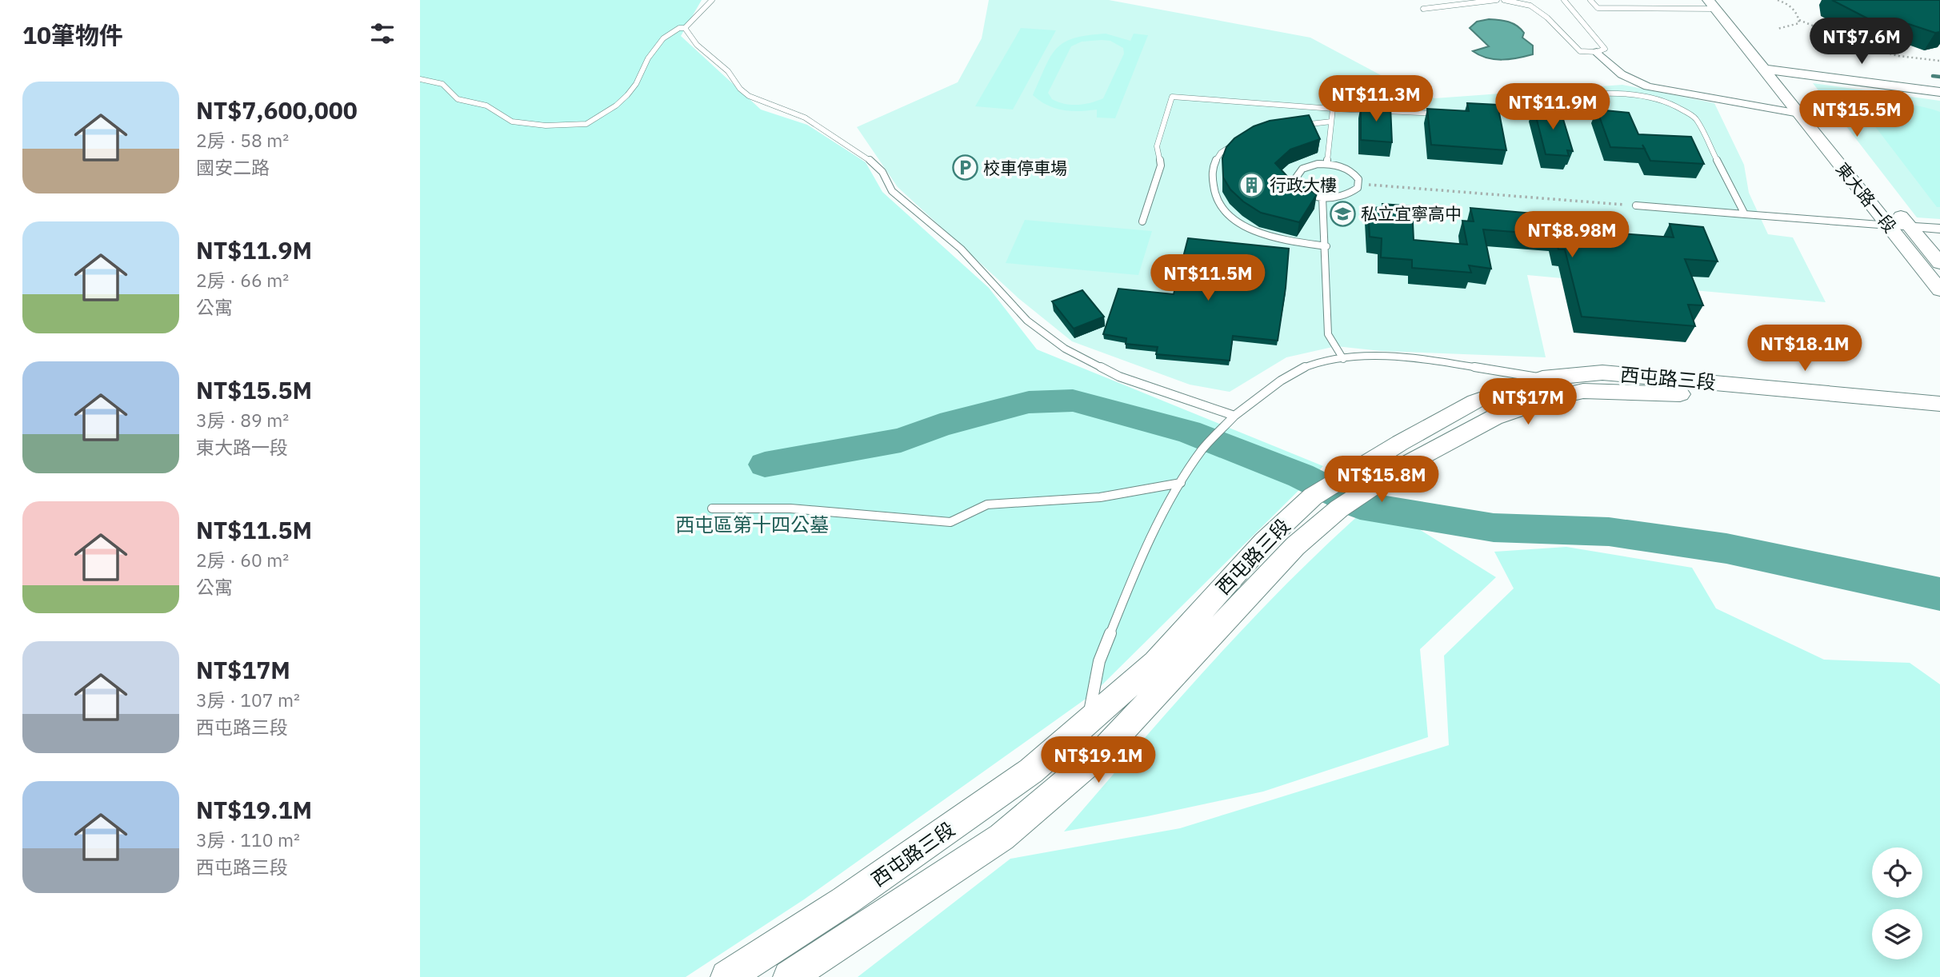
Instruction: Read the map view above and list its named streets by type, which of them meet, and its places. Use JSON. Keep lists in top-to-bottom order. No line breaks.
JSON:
{"streets":{"street":["東大路一段","西屯路三段"]},"parks":["西屯區第十四公墓"],"places":{"parking":["校車停車場"],"building":["行政大樓"],"school or university":["私立宜寧高中"]},"page":{"heading":"10筆物件","price":["NT$7.6M","NT$11.3M","NT$11.9M","NT$15.5M","NT$8.98M","NT$11.5M","NT$18.1M","NT$17M","NT$15.8M","NT$19.1M"],"list":[{"name":"NT$7,600,000","note":"2房 · 58 m² · 國安二路"},{"name":"NT$11.9M","note":"2房 · 66 m² · 公寓"},{"name":"NT$15.5M","note":"3房 · 89 m² · 東大路一段"},{"name":"NT$11.5M","note":"2房 · 60 m² · 公寓"},{"name":"NT$17M","note":"3房 · 107 m² · 西屯路三段"},{"name":"NT$19.1M","note":"3房 · 110 m² · 西屯路三段"}]}}
